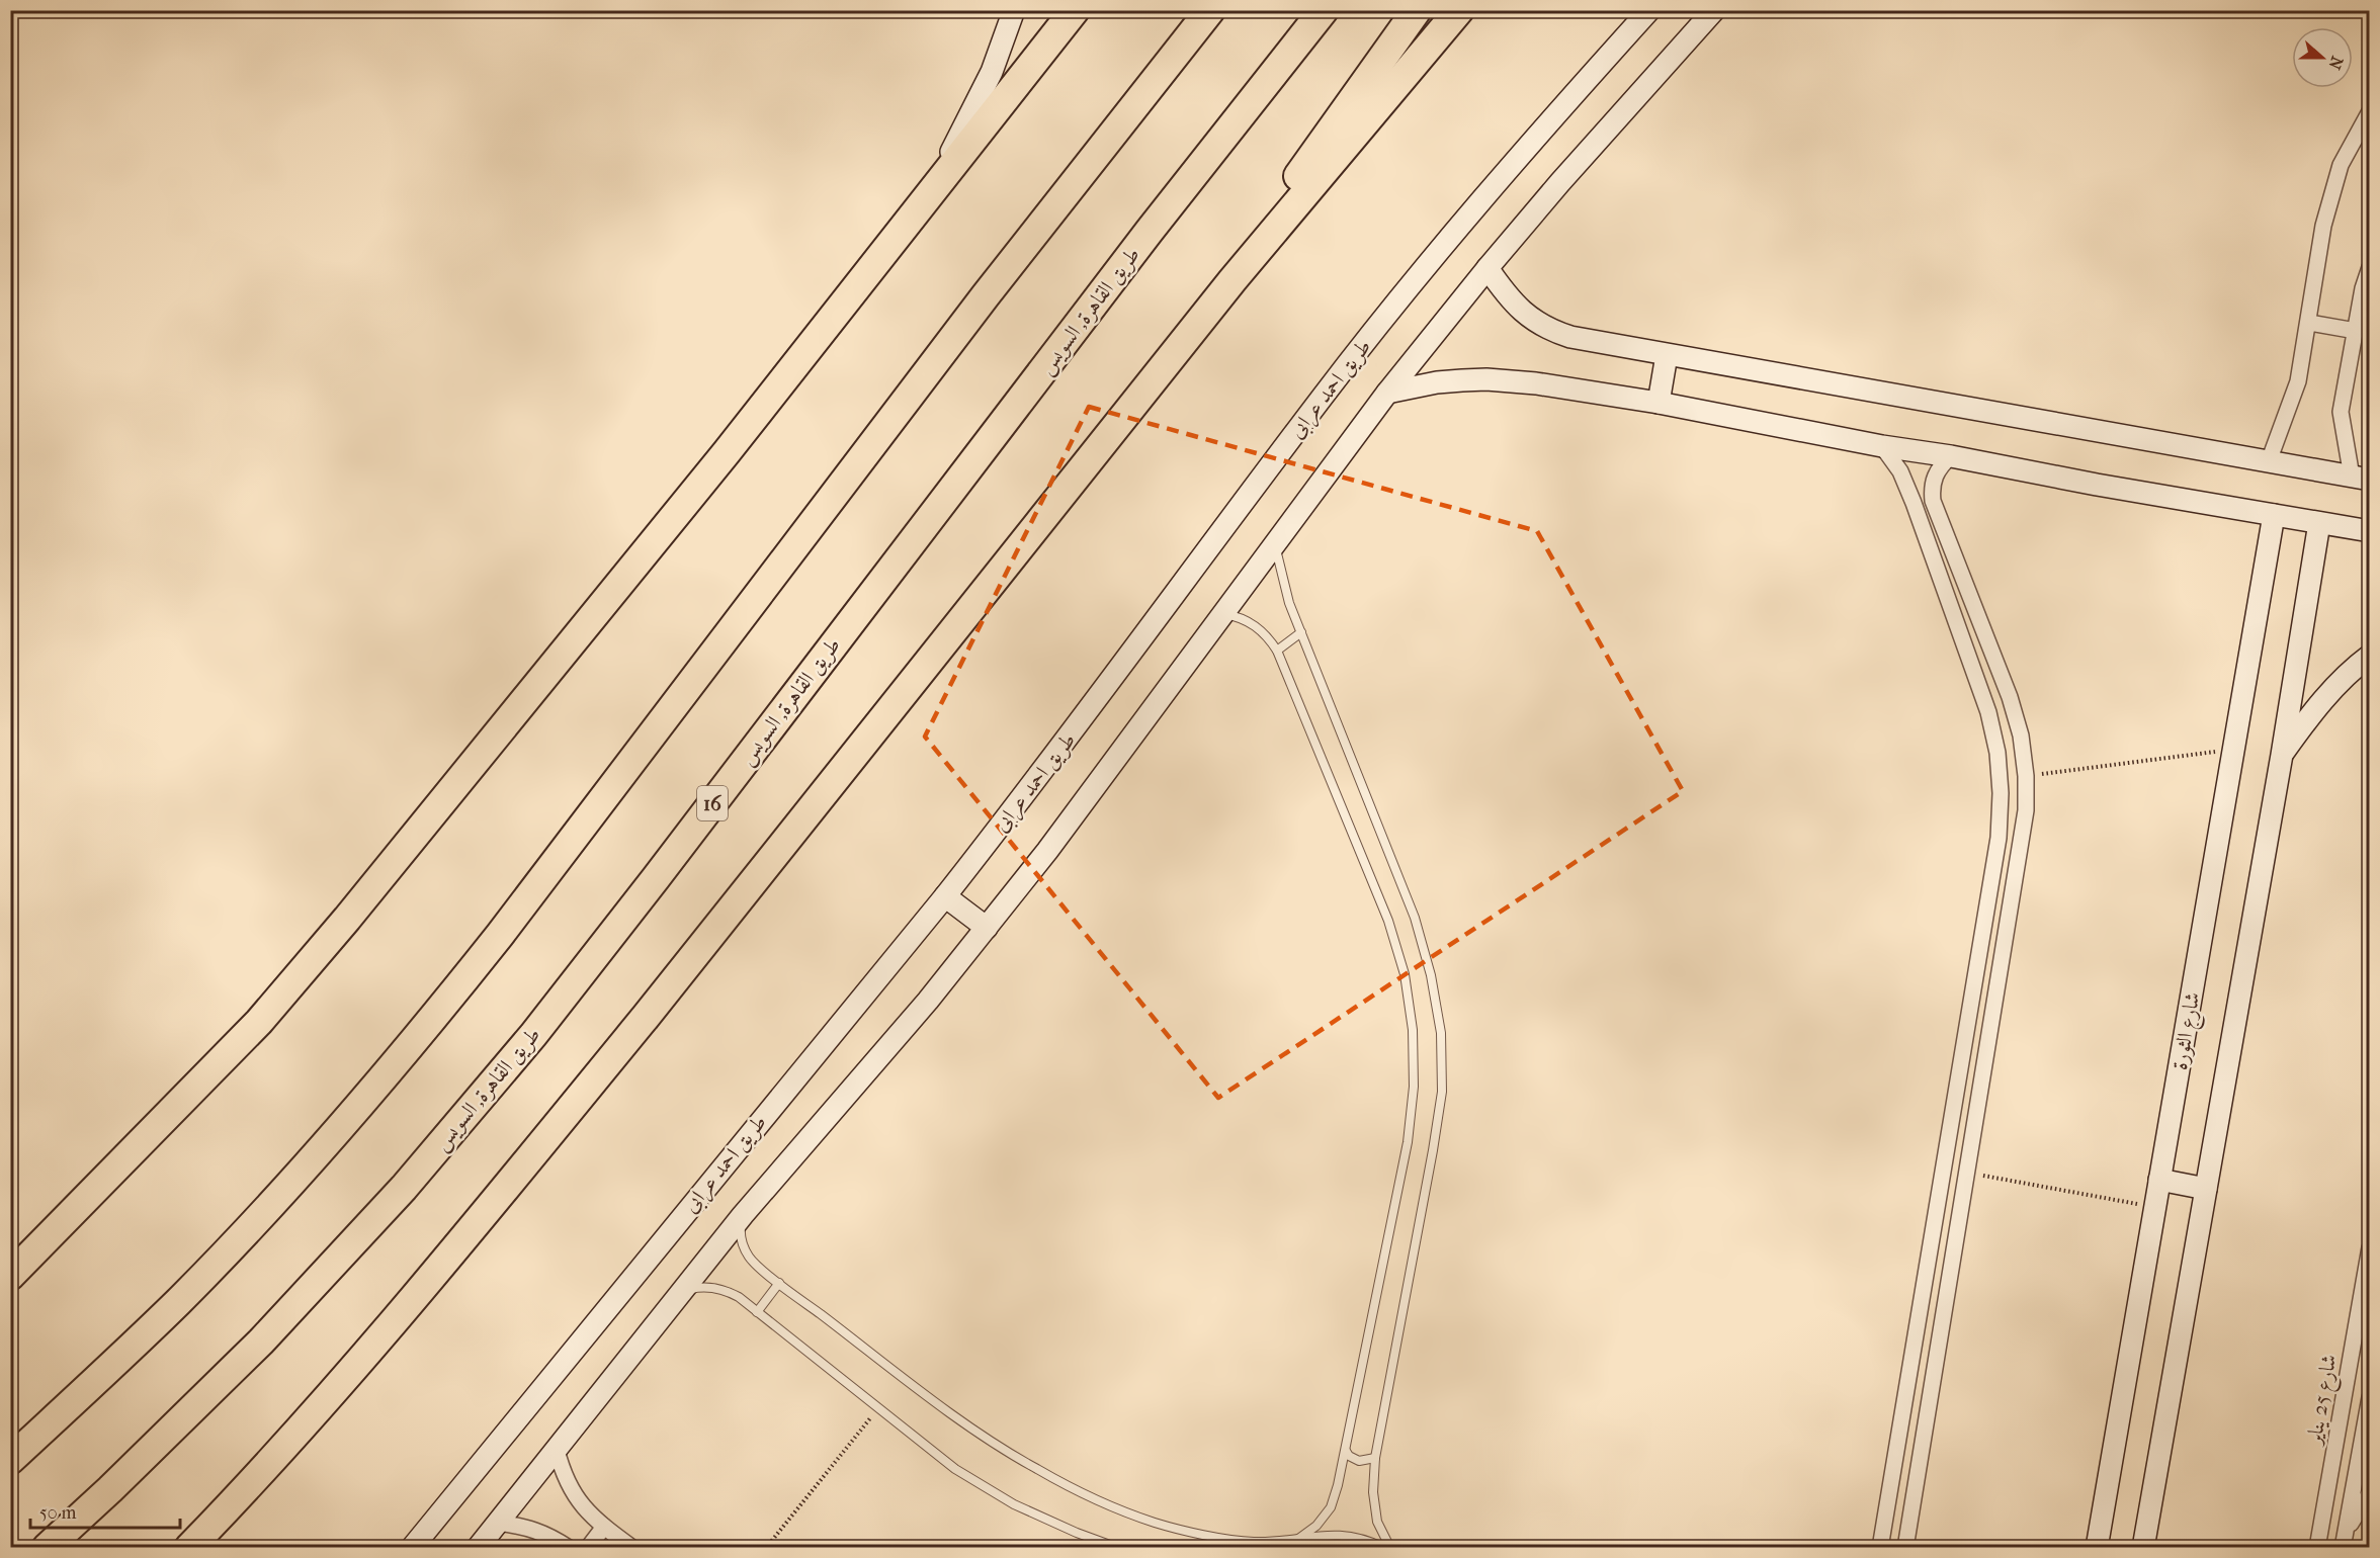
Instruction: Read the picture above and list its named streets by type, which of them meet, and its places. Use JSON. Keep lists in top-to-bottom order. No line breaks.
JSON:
{"streets":{"highway":["طريق القاهرة, السويس","16"],"street":["طريق احمد عرابى","شارع الثورة","شارع 25 يناير"]},"scale_bar":"50 m","north":"right"}
